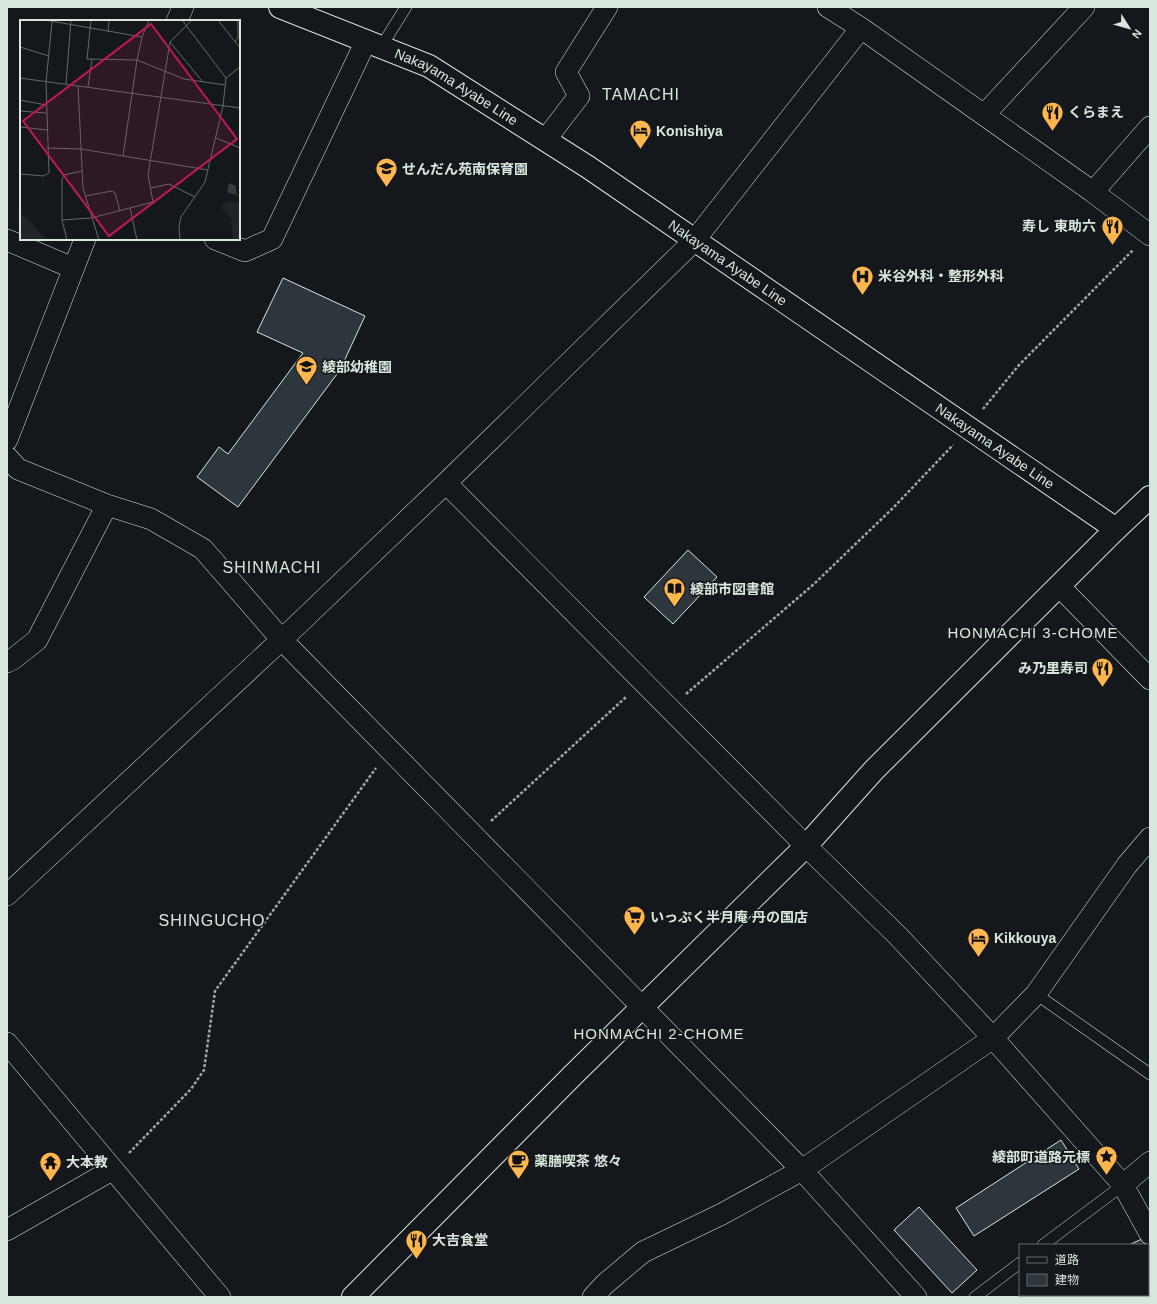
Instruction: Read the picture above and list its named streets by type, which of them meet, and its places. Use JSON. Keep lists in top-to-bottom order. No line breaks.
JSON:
{"streets":{"street":["Nakayama Ayabe Line"]},"districts":["TAMACHI","SHINMACHI","HONMACHI 3-CHOME","SHINGUCHO","HONMACHI 2-CHOME"],"places":{"restaurant":["くらまえ","寿し 東助六","み乃里寿司","大吉食堂"],"hotel":["Konishiya","Kikkouya"],"school or university":["せんだん苑南保育園","綾部幼稚園"],"hospital":["米谷外科・整形外科"],"library":["綾部市図書館"],"supermarket":["いっぷく半月庵 丹の国店"],"place":["綾部町道路元標"],"cafe":["薬膳喫茶 悠々"],"temple":["大本教"]},"legend":["道路","建物"],"north":"bottom right"}
